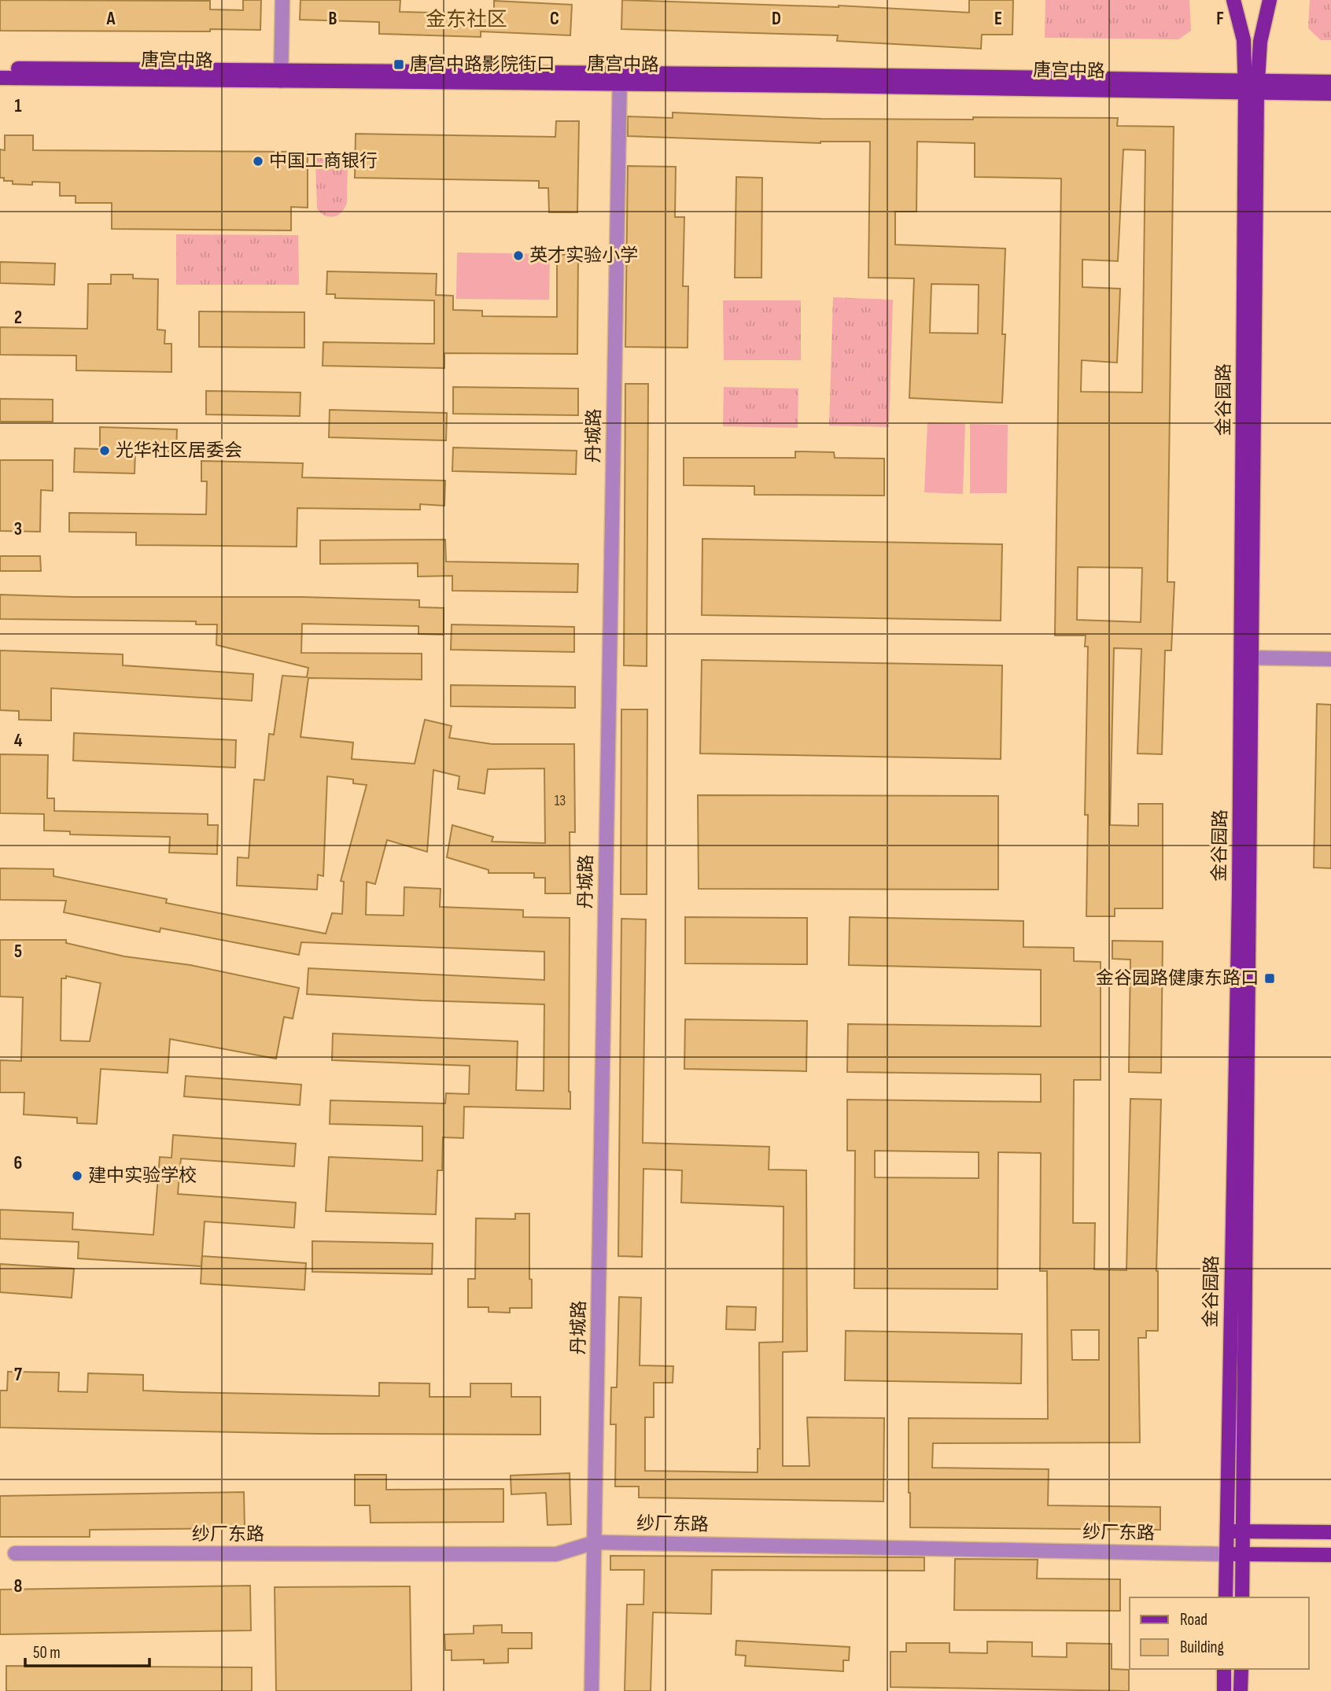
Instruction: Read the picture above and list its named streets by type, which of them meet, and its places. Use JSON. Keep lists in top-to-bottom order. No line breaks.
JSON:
{"streets":{"main road":["唐宫中路","金谷园路","纱厂东路"],"street":["丹城路"]},"crossings":[["唐宫中路","金谷园路"],["唐宫中路","丹城路"],["金谷园路","纱厂东路"],["丹城路","纱厂东路"]],"districts":["金东社区"],"places":{"transit":["唐宫中路影院街口","金谷园路健康东路口"],"other":["中国工商银行","英才实验小学","光华社区居委会","建中实验学校"]},"house_numbers":["13"],"legend":["Road","Building"],"scale_bar":"50 m","grid":{"columns":["A","B","C","D","E","F"],"rows":["1","2","3","4","5","6","7","8"]}}
